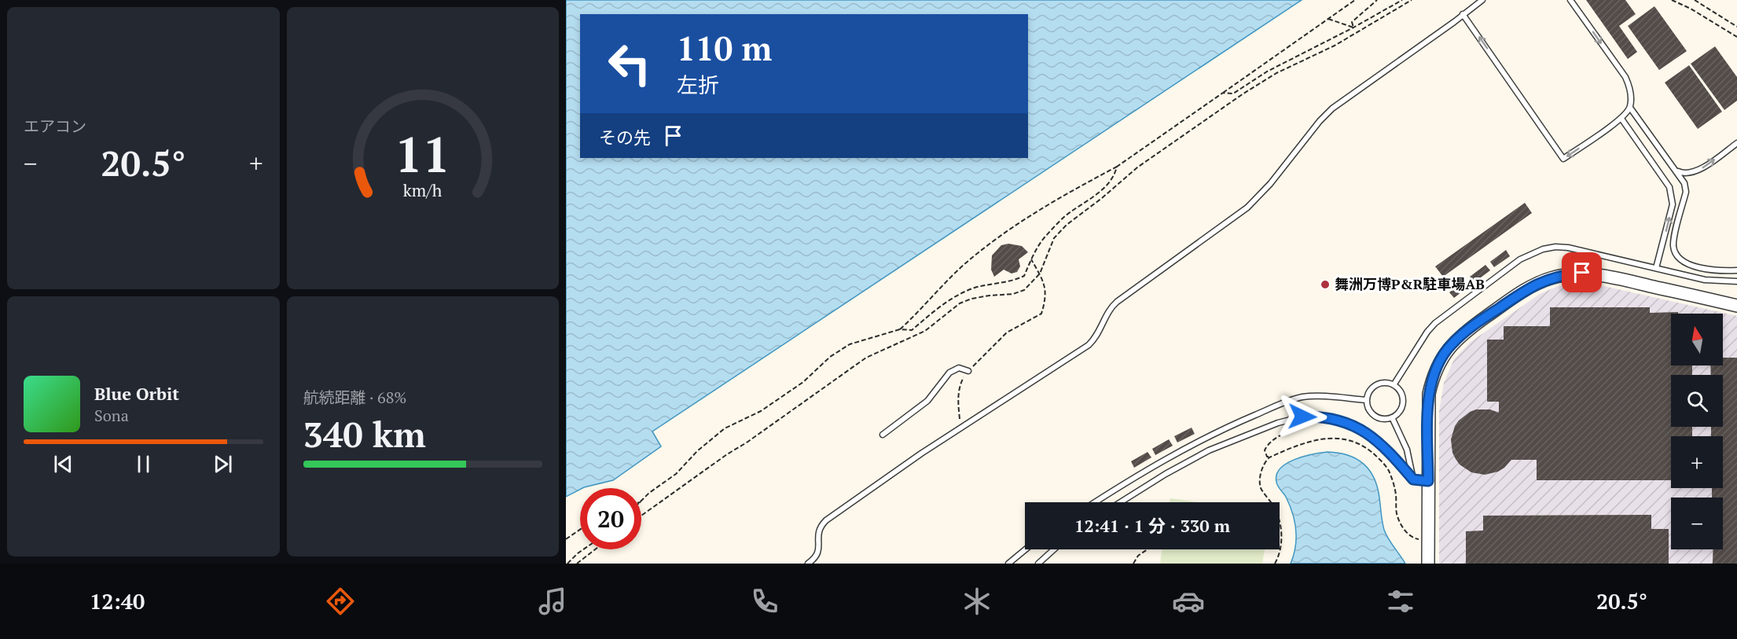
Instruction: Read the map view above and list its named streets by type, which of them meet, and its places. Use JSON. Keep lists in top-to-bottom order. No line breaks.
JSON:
{"places":["舞洲万博P&R駐車場AB"],"north":"top","page":{"tile":["エアコン",["航続距離 · 68%","340 km"]],"turn":["110 m","左折"],"then":"その先","heat":["−","20.5°","+"],"map_buttons":["+","−"],"song":["Blue Orbit","Sona"],"limit":"20","trip":"12:41 · 1 分 · 330 m","tabs":["12:40","20.5°"],"gauge":["11","km/h"]}}
